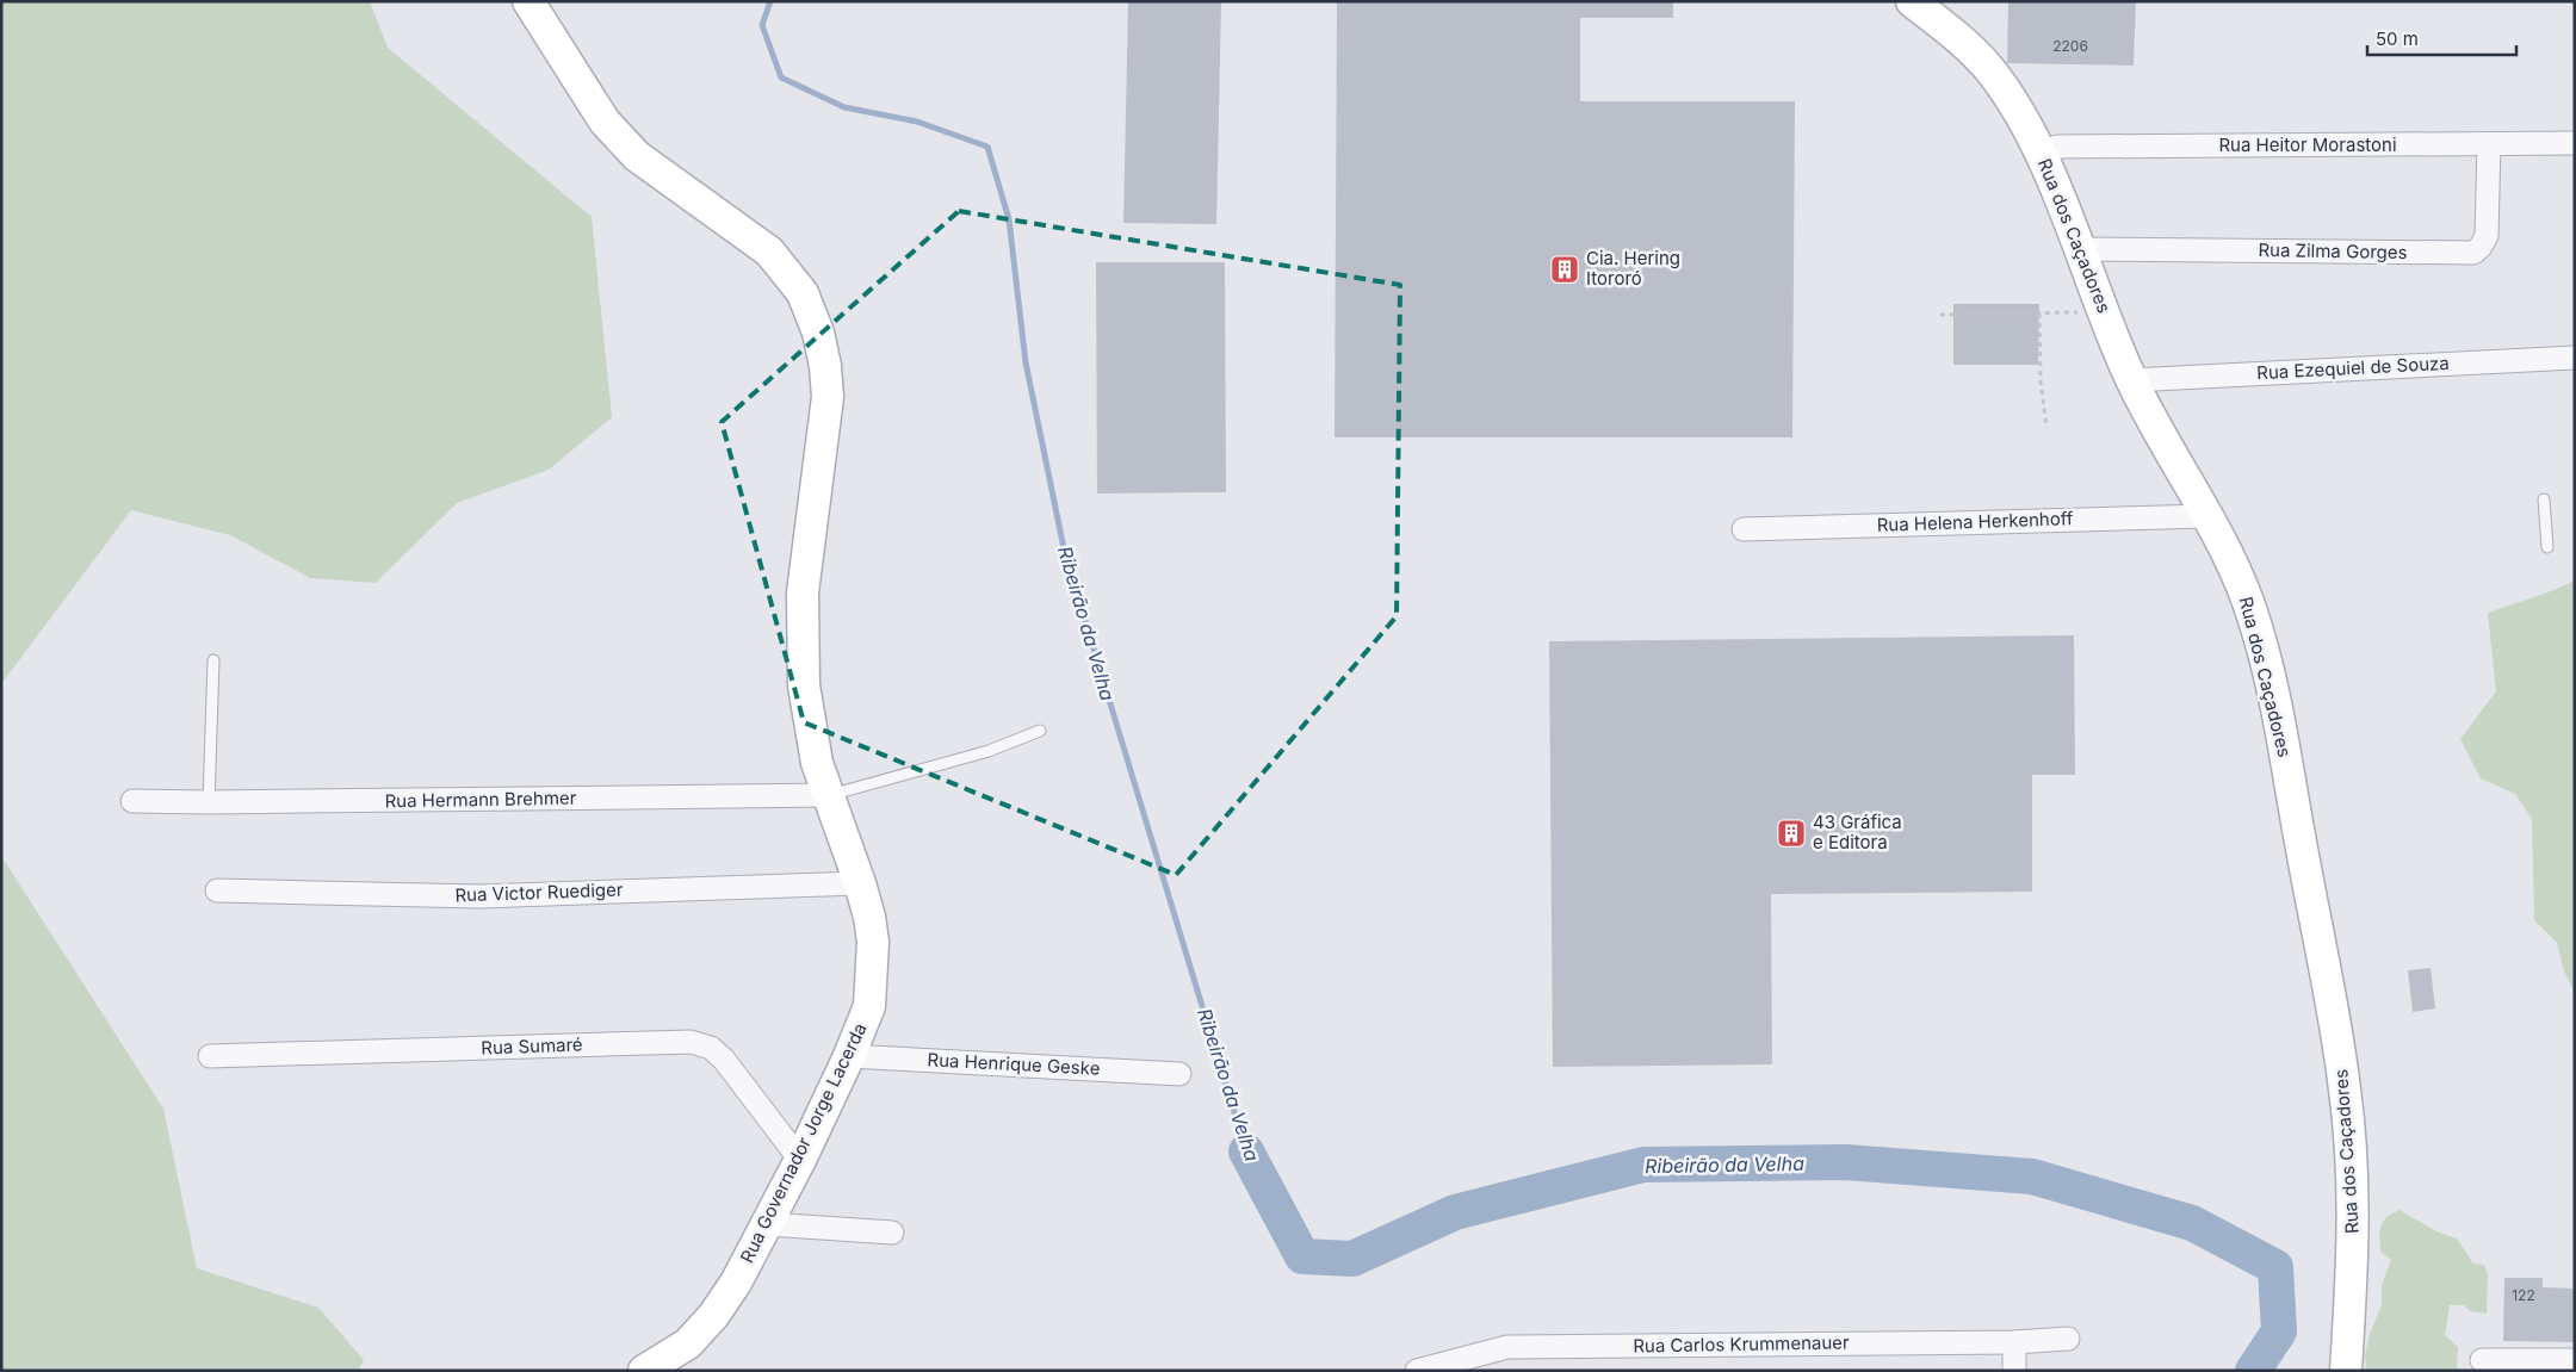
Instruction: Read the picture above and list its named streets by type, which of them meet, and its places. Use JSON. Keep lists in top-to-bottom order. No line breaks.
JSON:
{"streets":{"main road":["Rua dos Caçadores","Rua Governador Jorge Lacerda"],"street":["Rua Heitor Morastoni","Rua Zilma Gorges","Rua Ezequiel de Souza","Rua Helena Herkenhoff","Rua Hermann Brehmer","Rua Victor Ruediger","Rua Sumaré","Rua Henrique Geske","Rua Carlos Krummenauer"]},"crossings":[["Rua Heitor Morastoni","Rua dos Caçadores"],["Rua Heitor Morastoni","Rua Zilma Gorges"],["Rua dos Caçadores","Rua Zilma Gorges"],["Rua dos Caçadores","Rua Ezequiel de Souza"],["Rua dos Caçadores","Rua Helena Herkenhoff"],["Rua Hermann Brehmer","Rua Governador Jorge Lacerda"],["Rua Victor Ruediger","Rua Governador Jorge Lacerda"],["Rua Sumaré","Rua Governador Jorge Lacerda"],["Rua Henrique Geske","Rua Governador Jorge Lacerda"]],"water":["Ribeirão da Velha"],"places":{"building":["Cia. Hering Itororó","43 Gráfica e Editora"]},"house_numbers":["2206","122"],"scale_bar":"50 m"}
